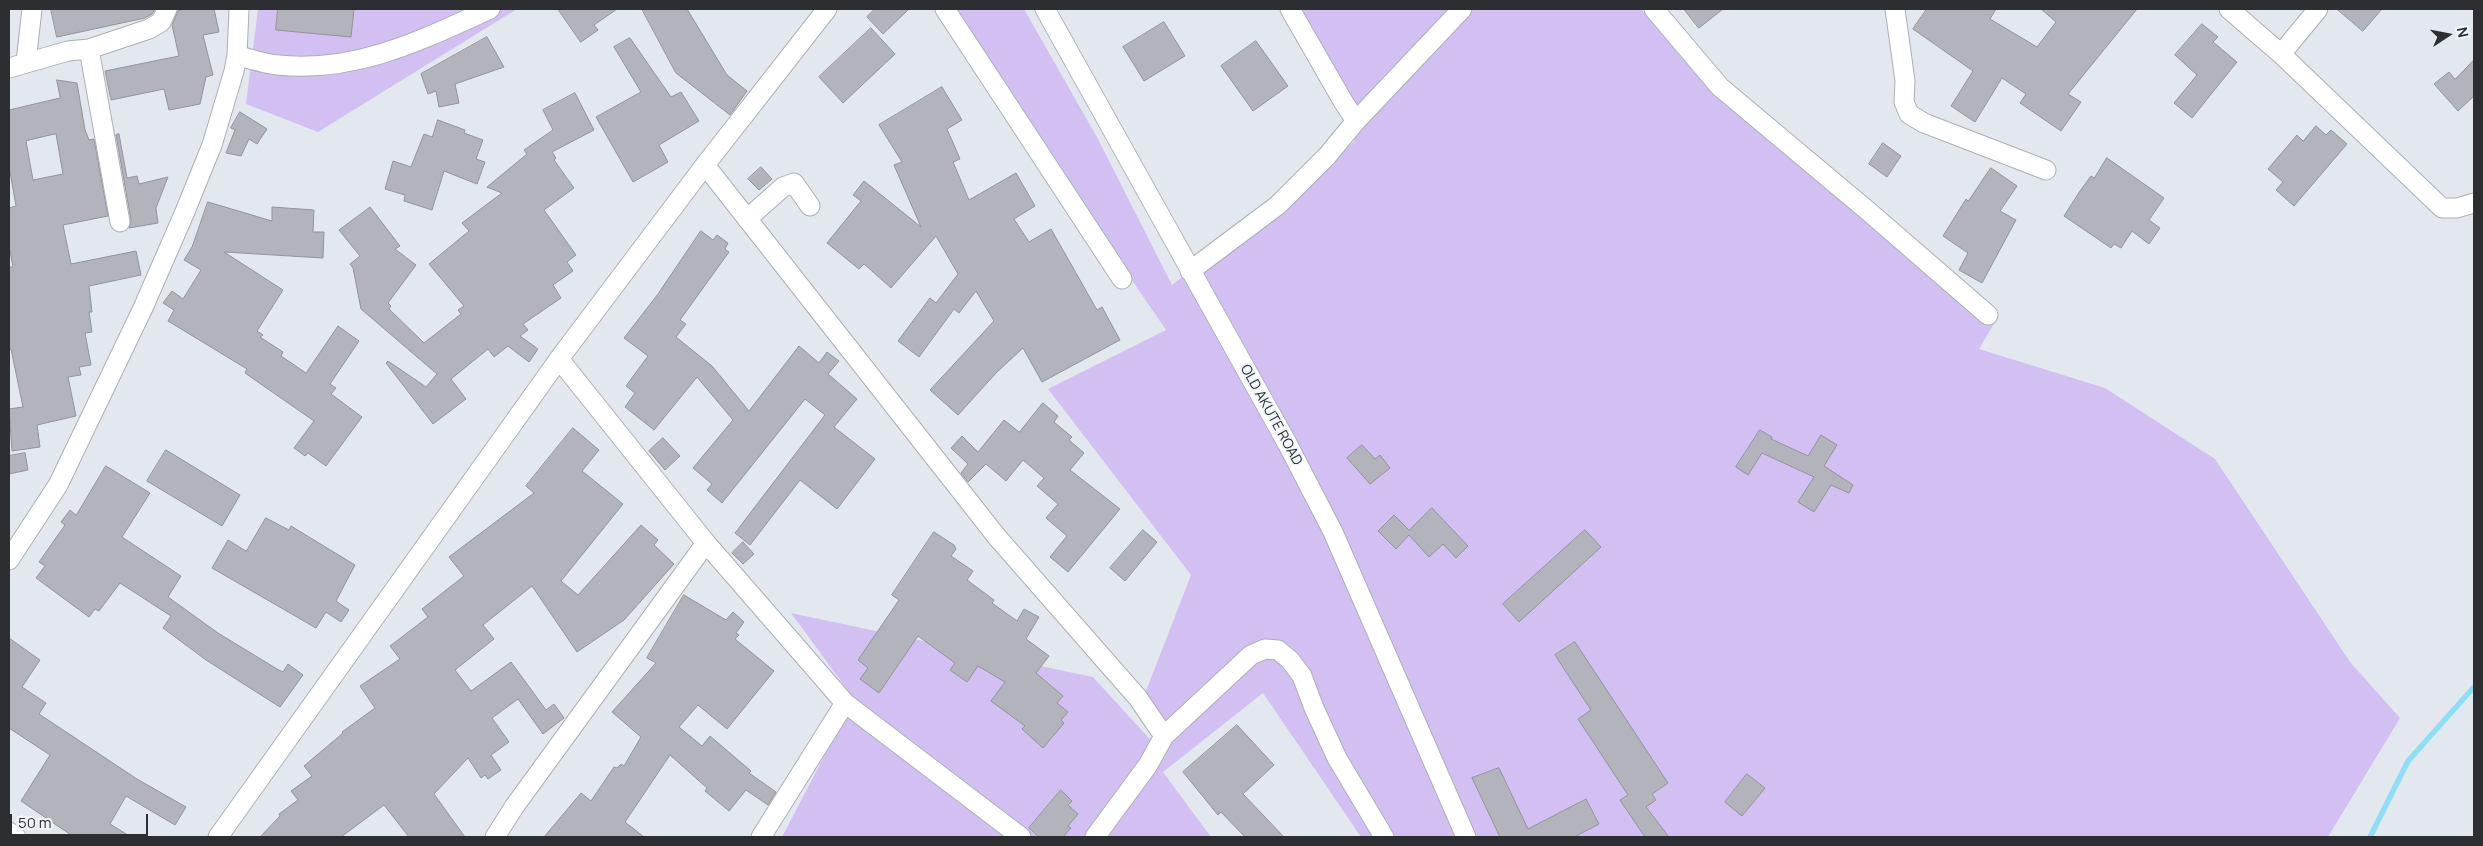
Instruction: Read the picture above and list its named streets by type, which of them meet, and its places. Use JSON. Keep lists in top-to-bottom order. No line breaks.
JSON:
{"streets":{"street":["OLD AKUTE ROAD"]},"scale_bar":"50 m","north":"right"}
